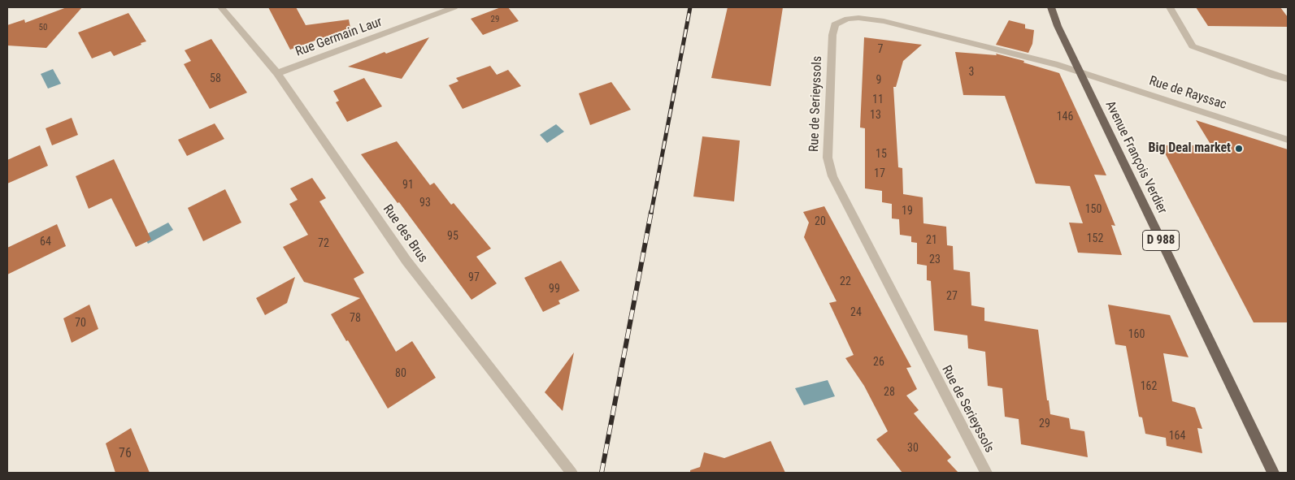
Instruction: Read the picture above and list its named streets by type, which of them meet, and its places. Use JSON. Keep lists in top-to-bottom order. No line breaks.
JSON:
{"streets":{"main road":["Avenue François Verdier","D 988"],"street":["Rue Germain Laur","Rue de Rayssac","Rue de Serieyssols","Rue des Brus"]},"crossings":[["Rue Germain Laur","Rue des Brus"],["Rue de Rayssac","Rue de Serieyssols"],["Rue de Rayssac","Avenue François Verdier"],["Rue de Serieyssols","Avenue François Verdier"]],"places":["Big Deal market"],"house_numbers":["29","50","7","3","58","9","11","13","146","15","17","91","93","150","19","20","95","152","21","64","72","23","97","22","99","27","24","78","70","160","26","80","162","28","29","164","30","76"]}
